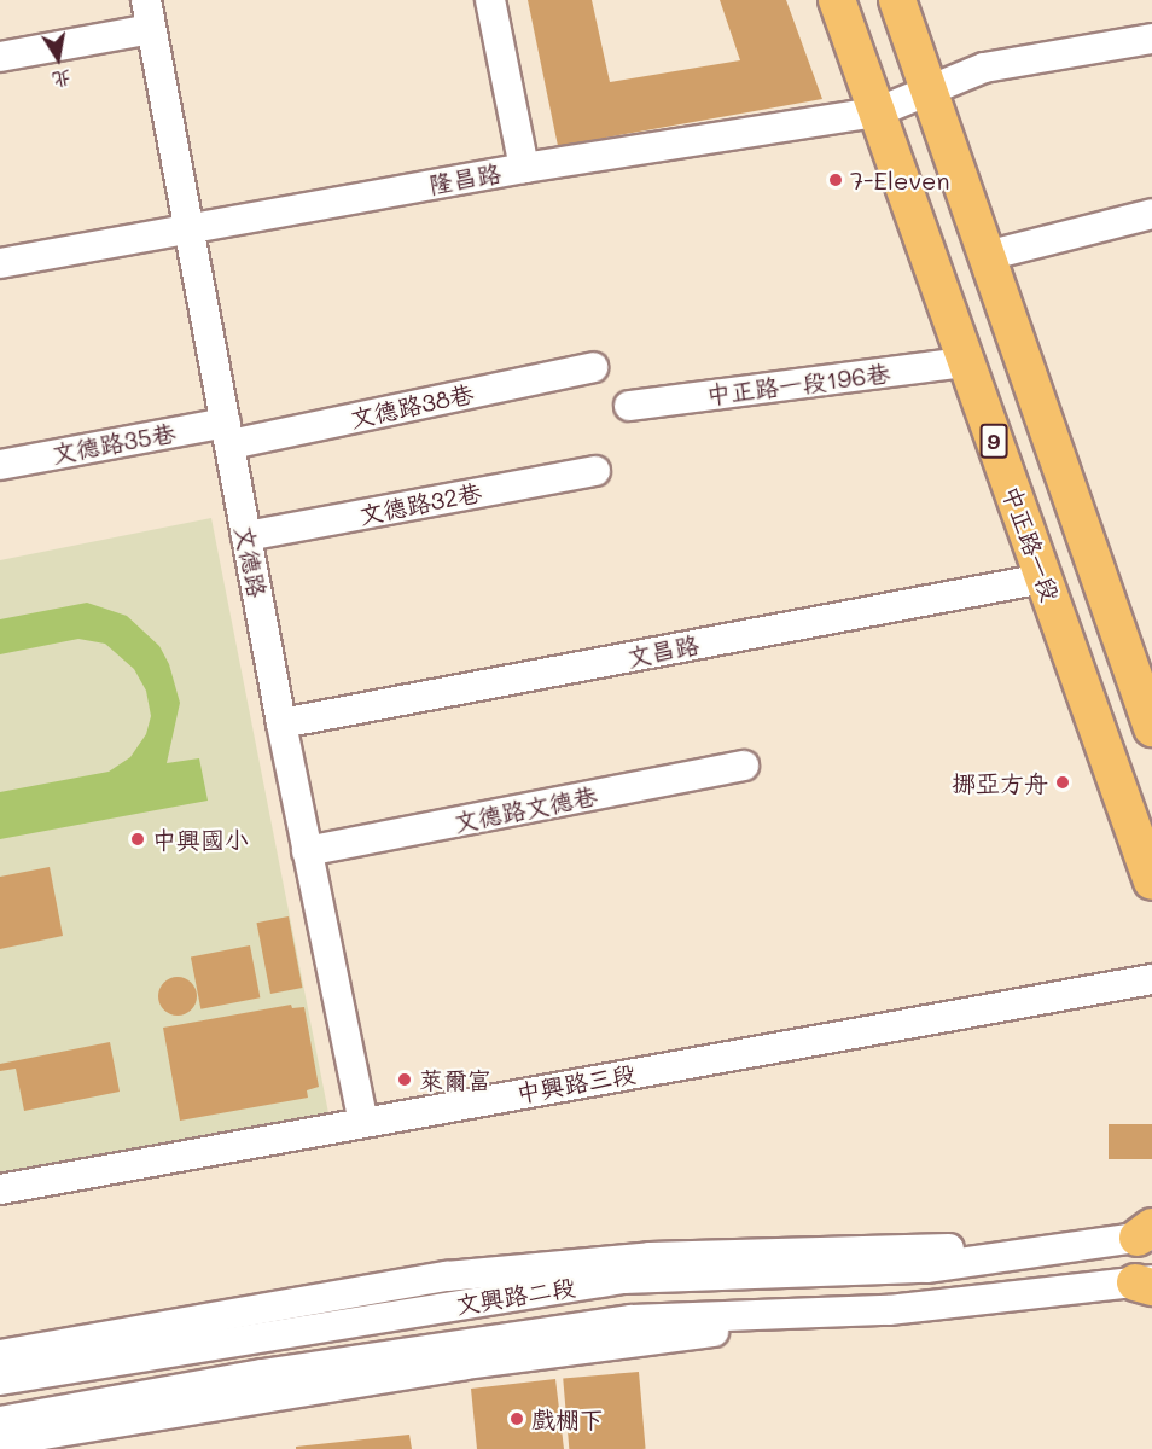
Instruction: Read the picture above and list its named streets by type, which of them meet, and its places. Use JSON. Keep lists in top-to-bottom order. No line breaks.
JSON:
{"streets":{"main road":["9","中正路一段"],"street":["隆昌路","中正路一段196巷","文德路38巷","文德路35巷","文德路32巷","文德路","文昌路","文德路文德巷","中興路三段","文興路二段"]},"crossings":[["隆昌路","9"],["隆昌路","中正路一段"],["隆昌路","文德路"],["中正路一段196巷","中正路一段"],["文德路38巷","文德路35巷"],["文德路38巷","文德路"],["文德路35巷","文德路"],["文德路32巷","文德路"],["中正路一段","文昌路"],["文德路","文昌路"],["文德路","文德路文德巷"],["文德路","中興路三段"]],"places":["7-Eleven","挪亞方舟","中興國小","萊爾富","戲棚下"],"north":"bottom"}
